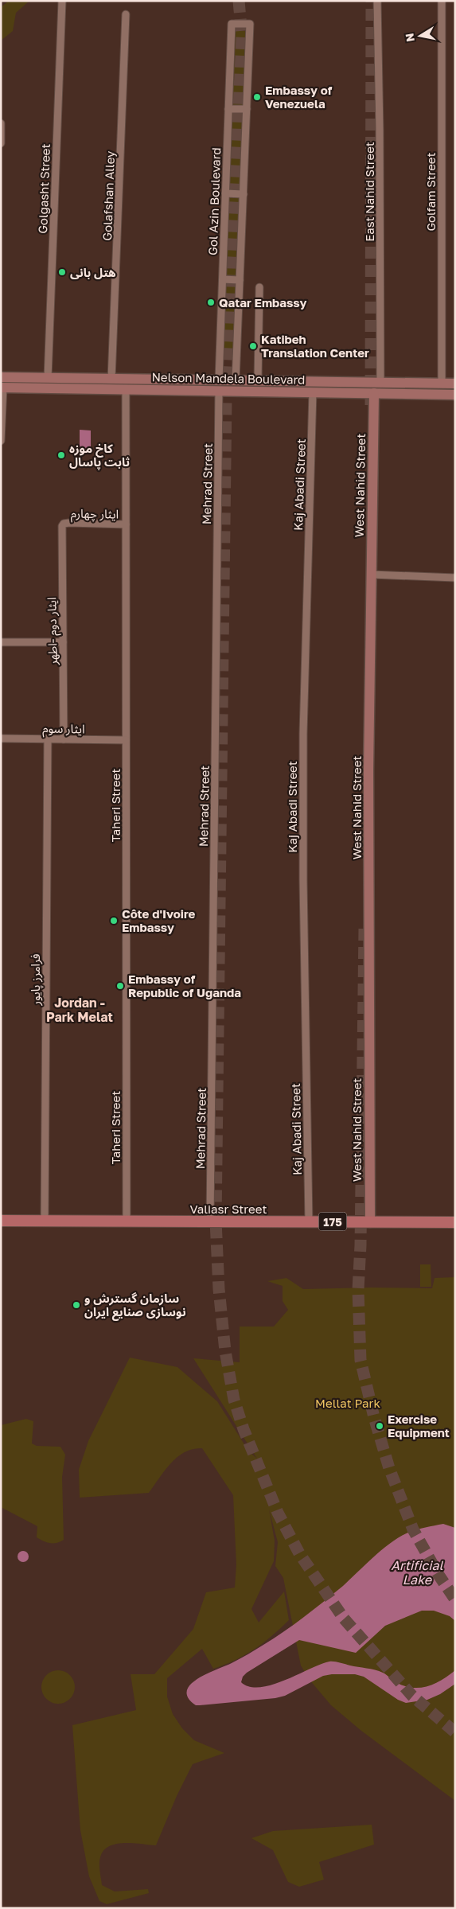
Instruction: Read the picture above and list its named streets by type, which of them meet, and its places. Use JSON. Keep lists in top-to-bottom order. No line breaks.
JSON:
{"streets":{"main road":["Nelson Mandela Boulevard","West Nahid Street","Valiasr Street","175"],"street":["Golgasht Street","East Nahid Street","Golfam Street","Golafshan Alley","Gol Azin Boulevard","Mehrad Street","Kaj Abadi Street","ایثار چهارم","ایثار دوم -اطهر","ایثار سوم","Taheri Street","فرامرز پایور"]},"crossings":[["Golgasht Street","Nelson Mandela Boulevard"],["East Nahid Street","Nelson Mandela Boulevard"],["Golfam Street","Nelson Mandela Boulevard"],["Golafshan Alley","Nelson Mandela Boulevard"],["Gol Azin Boulevard","Nelson Mandela Boulevard"],["Nelson Mandela Boulevard","Mehrad Street"],["Nelson Mandela Boulevard","Kaj Abadi Street"],["Nelson Mandela Boulevard","West Nahid Street"],["Nelson Mandela Boulevard","Taheri Street"],["Mehrad Street","Valiasr Street"],["Kaj Abadi Street","Valiasr Street"],["West Nahid Street","Valiasr Street"],["ایثار چهارم","ایثار دوم -اطهر"],["ایثار چهارم","Taheri Street"],["ایثار دوم -اطهر","ایثار سوم"],["ایثار سوم","Taheri Street"],["ایثار سوم","فرامرز پایور"],["Taheri Street","Valiasr Street"],["فرامرز پایور","Valiasr Street"]],"districts":["Jordan - Park Melat"],"water":["Artificial Lake"],"parks":["Mellat Park"],"places":["Embassy of Venezuela","هتل بانی","Qatar Embassy","Katibeh Translation Center","کاخ موزه ثابت پاسال","Côte d'Ivoire Embassy","Embassy of Republic of Uganda","سازمان گسترش و نوسازی صنایع ایران","Exercise Equipment"],"north":"left"}
